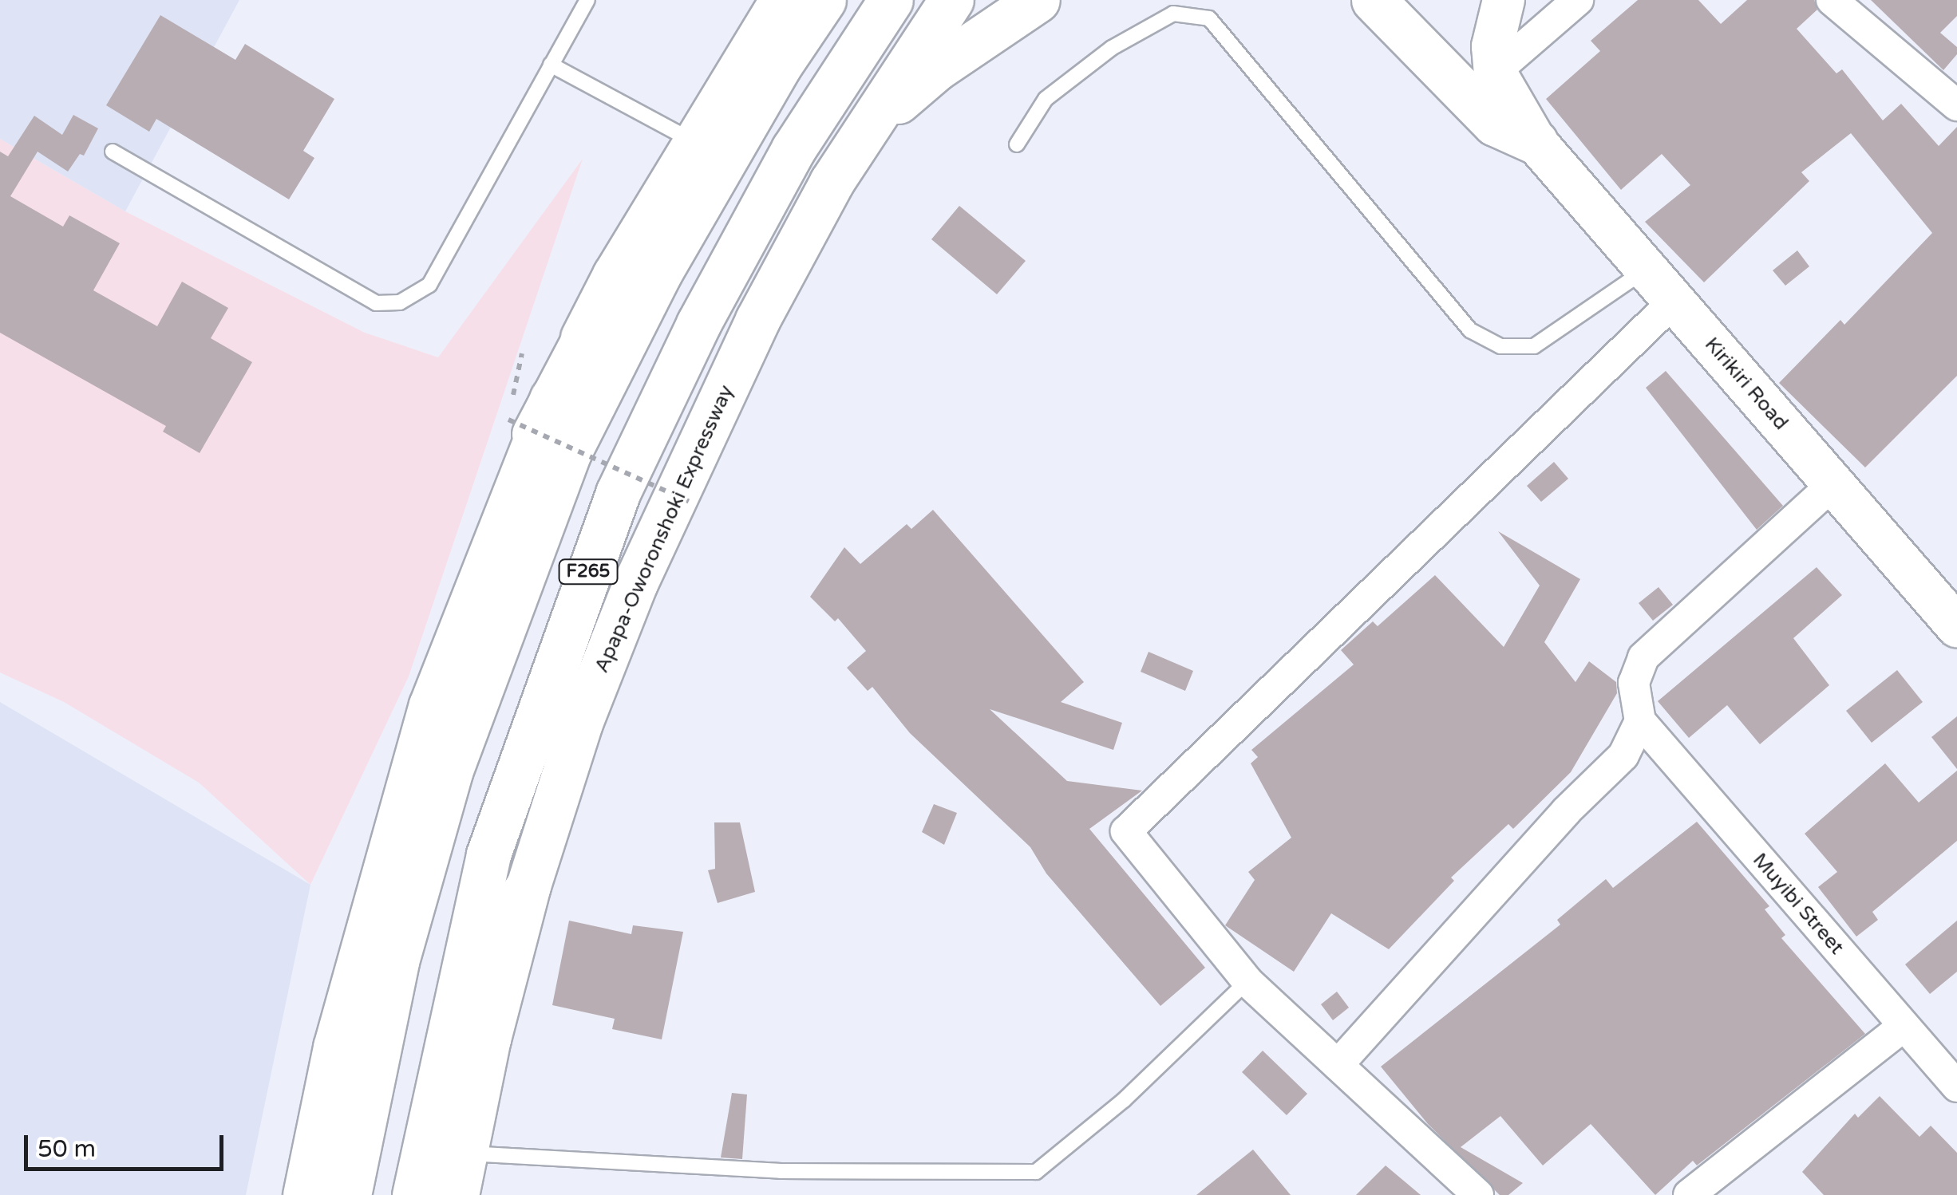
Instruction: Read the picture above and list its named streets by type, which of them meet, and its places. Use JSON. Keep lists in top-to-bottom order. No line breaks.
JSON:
{"streets":{"main road":["Kirikiri Road","Apapa-Oworonshoki Expressway","F265"],"street":["Muyibi Street"]},"scale_bar":"50 m"}
